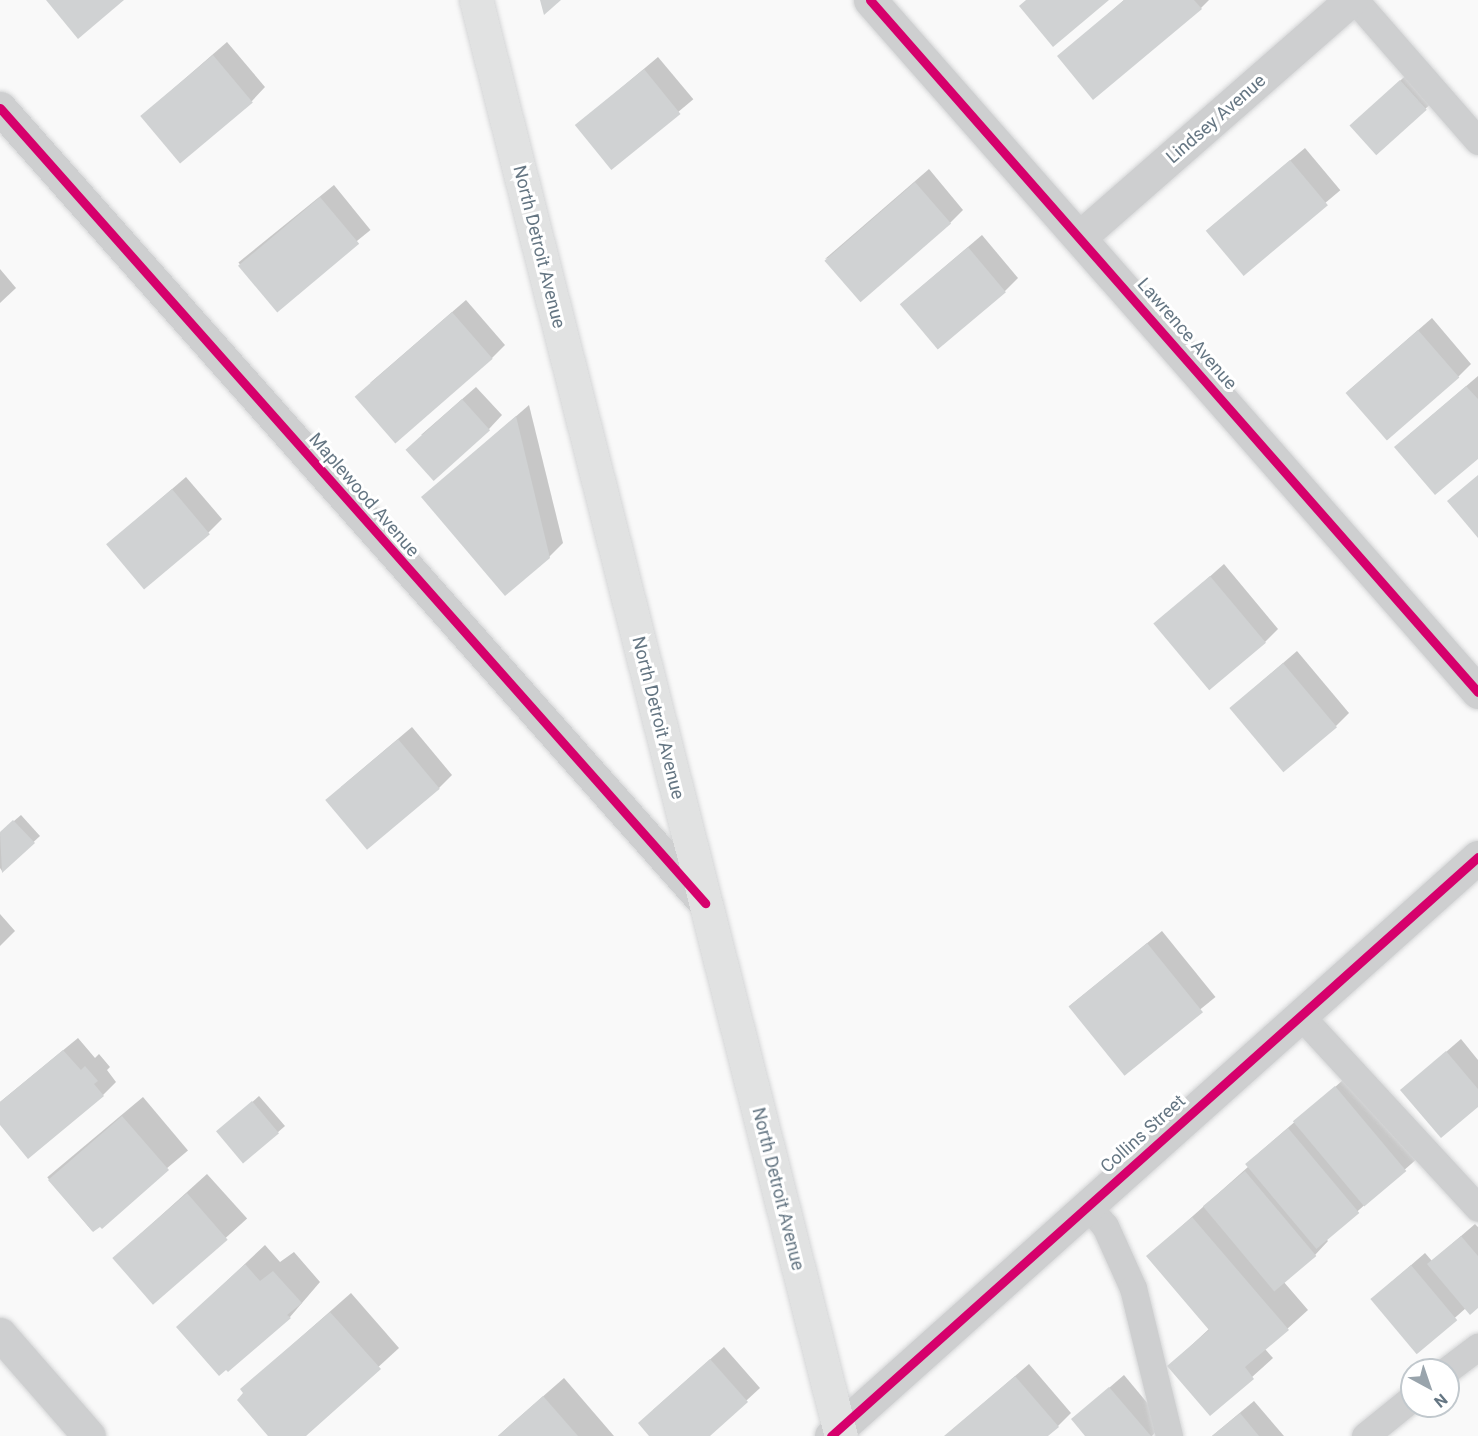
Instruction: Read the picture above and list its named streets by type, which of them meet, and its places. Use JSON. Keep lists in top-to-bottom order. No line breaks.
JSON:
{"streets":{"main road":["North Detroit Avenue"],"street":["Lindsey Avenue","Lawrence Avenue","Maplewood Avenue","Collins Street"]},"crossings":[["Lindsey Avenue","Lawrence Avenue"],["North Detroit Avenue","Maplewood Avenue"],["North Detroit Avenue","Collins Street"]],"north":"bottom right"}
